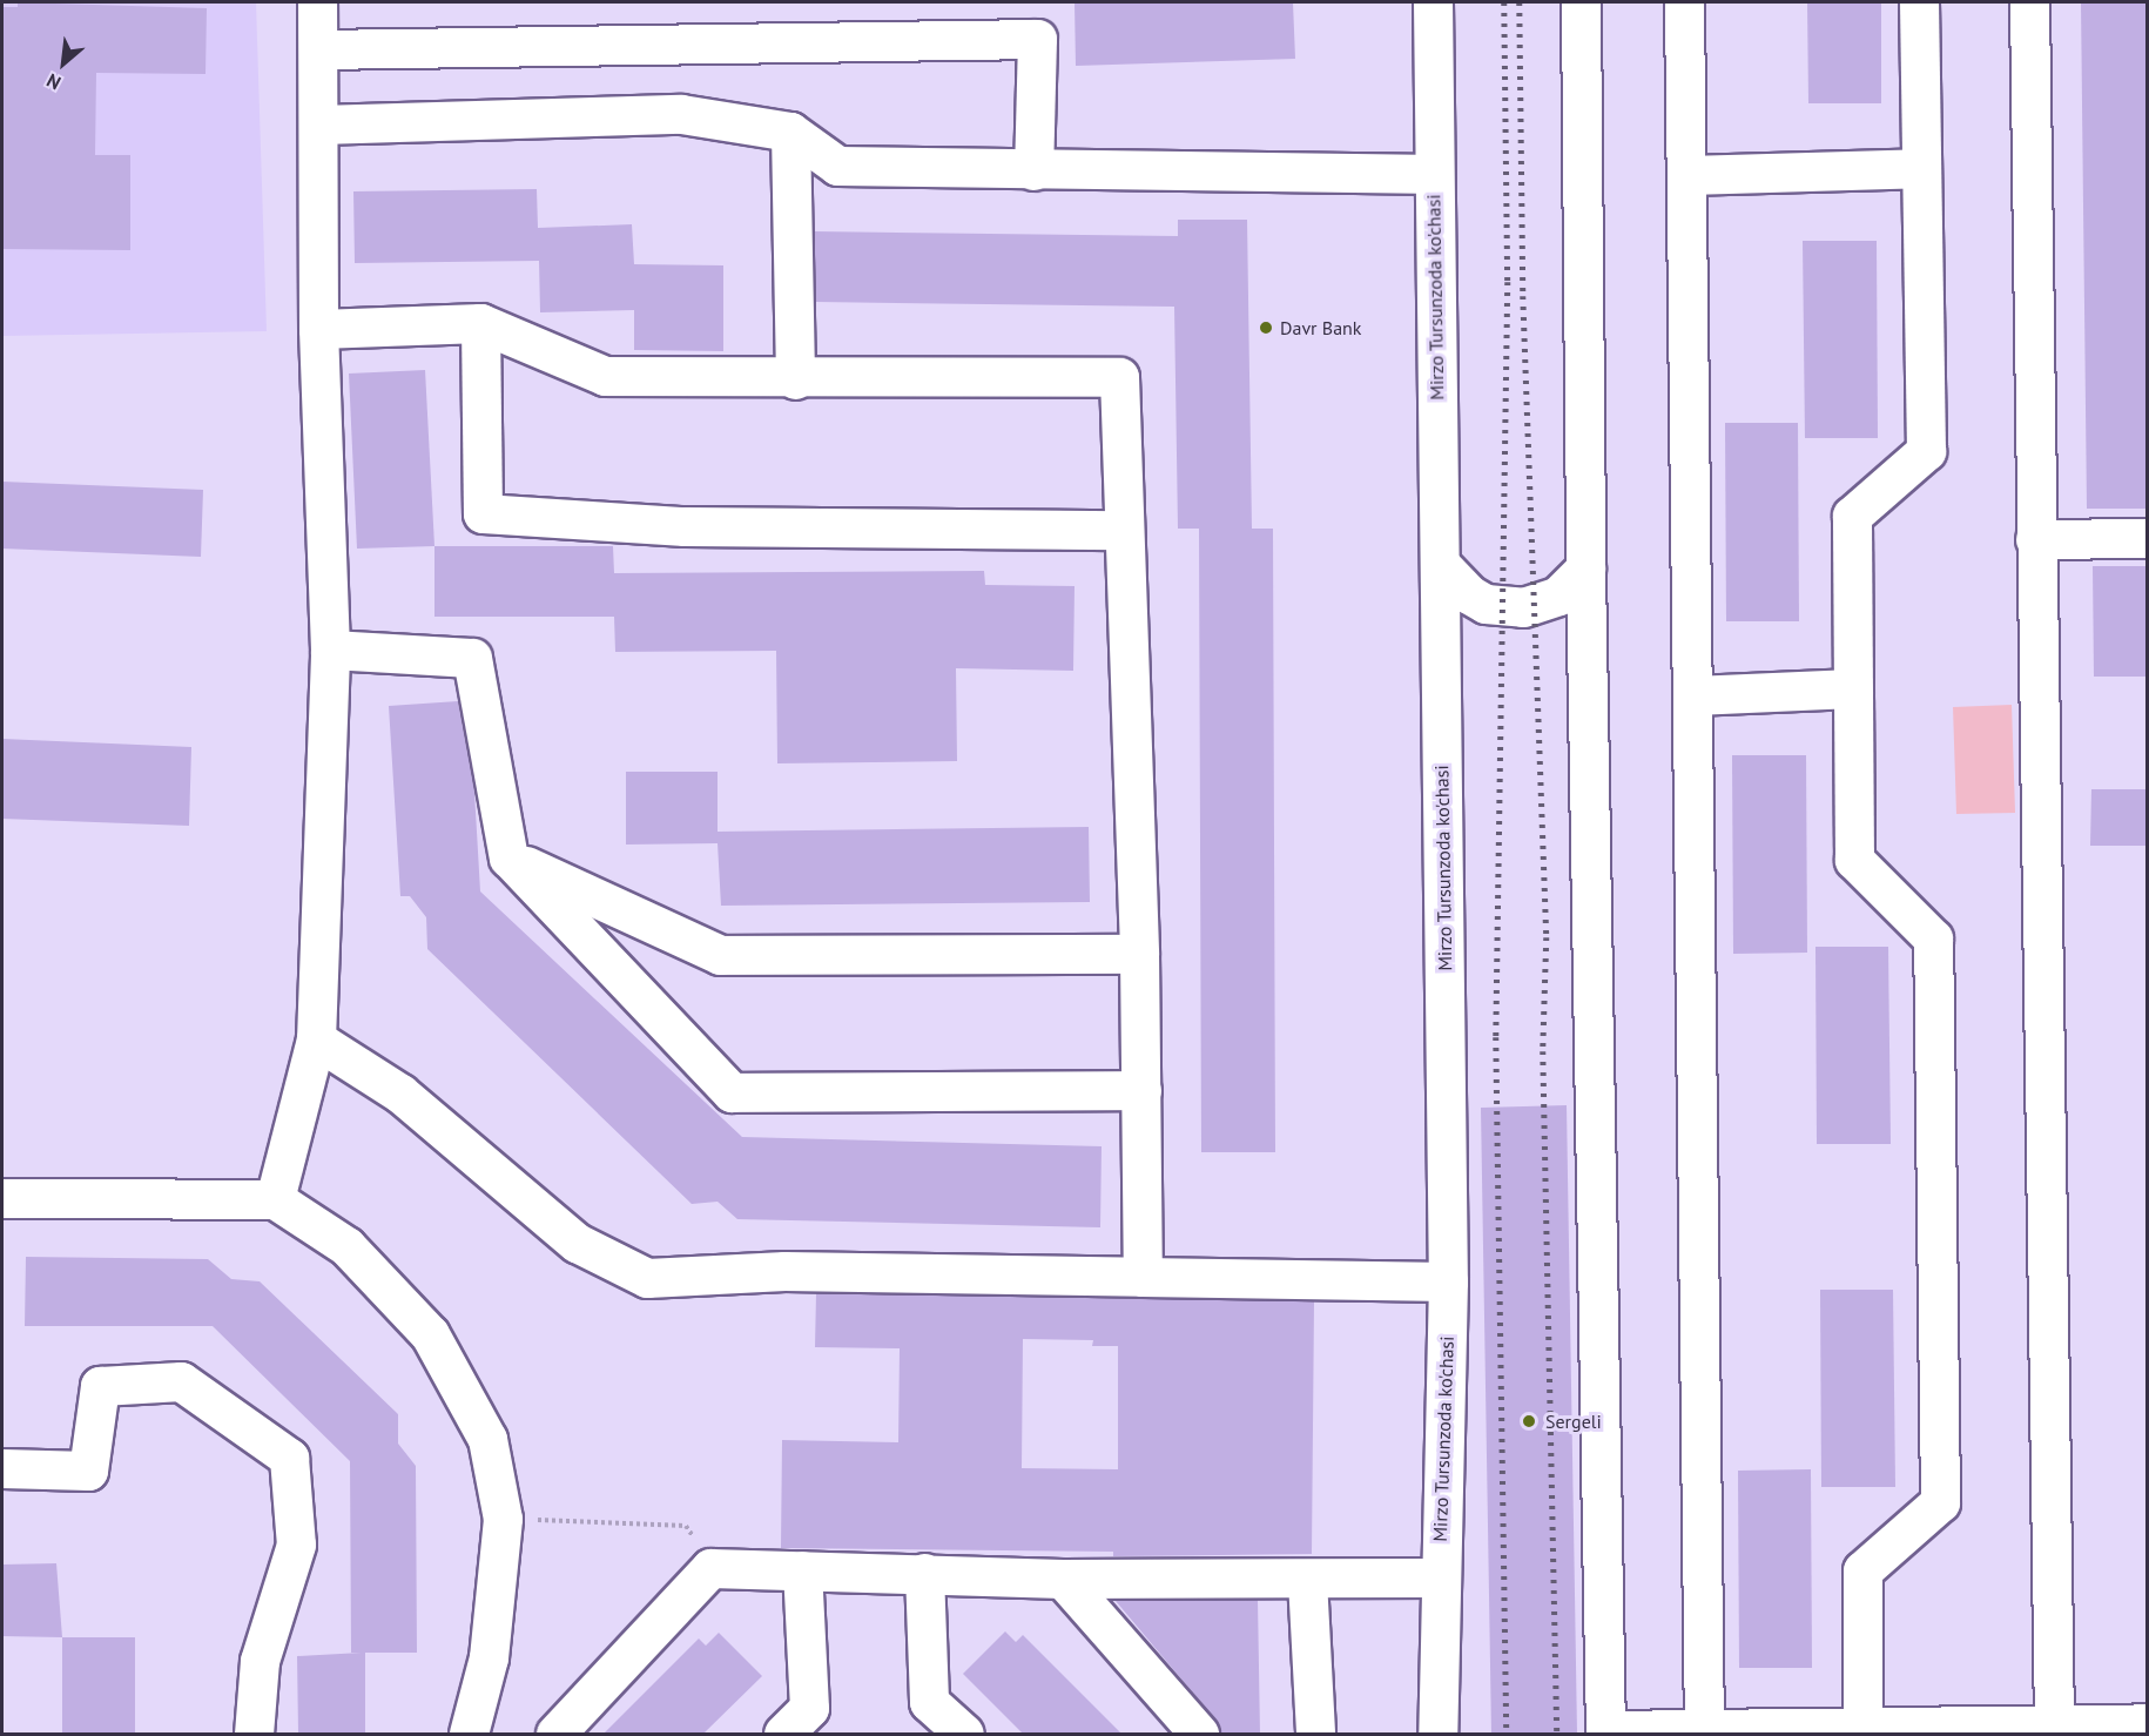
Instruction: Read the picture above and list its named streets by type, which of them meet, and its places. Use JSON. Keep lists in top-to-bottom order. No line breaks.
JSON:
{"streets":{"street":["Mirzo Tursunzoda ko'chasi"]},"places":["Davr Bank","Sergeli"],"north":"bottom left"}
